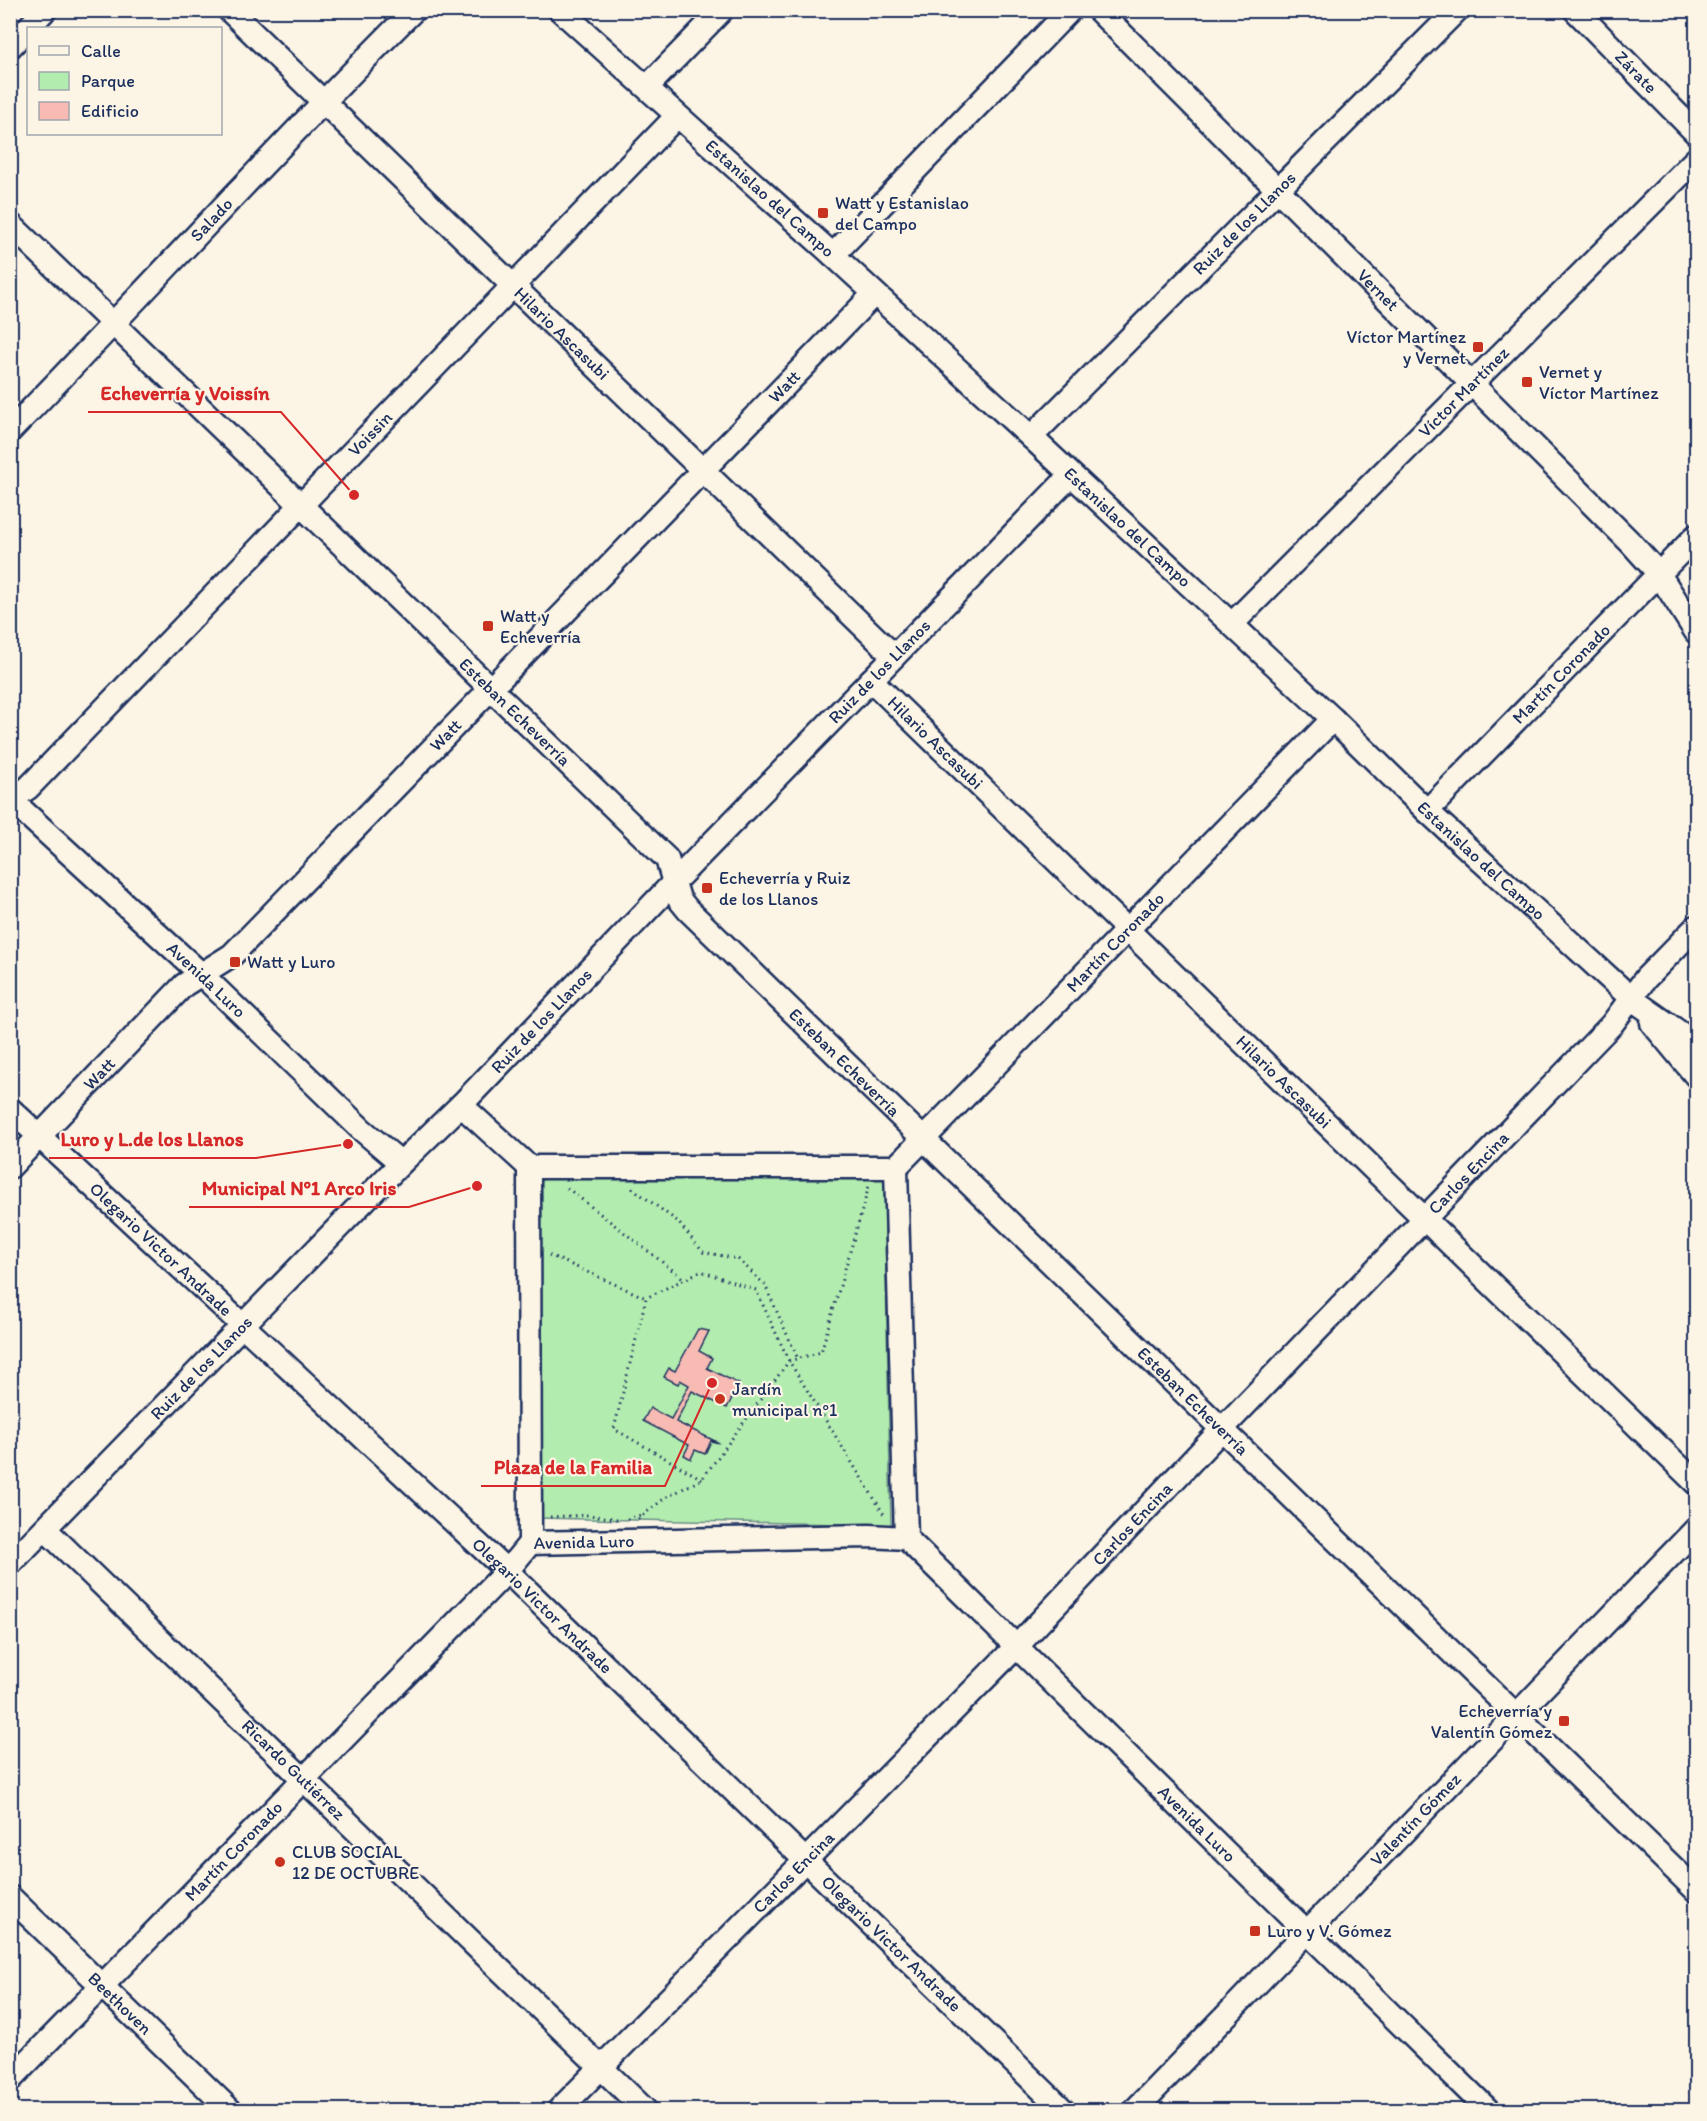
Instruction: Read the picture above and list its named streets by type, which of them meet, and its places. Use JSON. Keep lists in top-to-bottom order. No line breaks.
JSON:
{"streets":{"street":["Zárate","Estanislao del Campo","Salado","Ruiz de los Llanos","Vernet","Hilario Ascasubi","Watt","Víctor Martínez","Voissin","Martín Coronado","Esteban Echeverría","Avenida Luro","Carlos Encina","Olegario Victor Andrade","Ricardo Gutiérrez","Valentín Gómez","Beethoven"]},"crossings":[["Estanislao del Campo","Ruiz de los Llanos"],["Estanislao del Campo","Watt"],["Estanislao del Campo","Víctor Martínez"],["Estanislao del Campo","Voissin"],["Estanislao del Campo","Martín Coronado"],["Estanislao del Campo","Carlos Encina"],["Salado","Hilario Ascasubi"],["Salado","Esteban Echeverría"],["Ruiz de los Llanos","Vernet"],["Ruiz de los Llanos","Hilario Ascasubi"],["Ruiz de los Llanos","Esteban Echeverría"],["Ruiz de los Llanos","Avenida Luro"],["Ruiz de los Llanos","Olegario Victor Andrade"],["Ruiz de los Llanos","Ricardo Gutiérrez"],["Vernet","Víctor Martínez"],["Vernet","Martín Coronado"],["Hilario Ascasubi","Watt"],["Hilario Ascasubi","Voissin"],["Hilario Ascasubi","Martín Coronado"],["Hilario Ascasubi","Carlos Encina"],["Watt","Esteban Echeverría"],["Watt","Avenida Luro"],["Watt","Olegario Victor Andrade"],["Voissin","Esteban Echeverría"],["Voissin","Avenida Luro"],["Martín Coronado","Esteban Echeverría"],["Martín Coronado","Avenida Luro"],["Martín Coronado","Olegario Victor Andrade"],["Martín Coronado","Ricardo Gutiérrez"],["Martín Coronado","Beethoven"],["Esteban Echeverría","Carlos Encina"],["Esteban Echeverría","Valentín Gómez"],["Avenida Luro","Carlos Encina"],["Avenida Luro","Valentín Gómez"],["Carlos Encina","Olegario Victor Andrade"],["Carlos Encina","Ricardo Gutiérrez"]],"places":{"transit":["Watt y Estanislao del Campo","Víctor Martínez y Vernet","Vernet y Víctor Martínez","Watt y Echeverría","Echeverría y Ruiz de los Llanos","Watt y Luro","Echeverría y Valentín Gómez","Luro y V. Gómez"],"other":["Echeverría y Voissín","Luro y L.de los Llanos","Municipal Nº1 Arco Iris","Plaza de la Familia","Jardín municipal nº1","CLUB SOCIAL 12 DE OCTUBRE"]},"legend":["Calle","Parque","Edificio"]}
